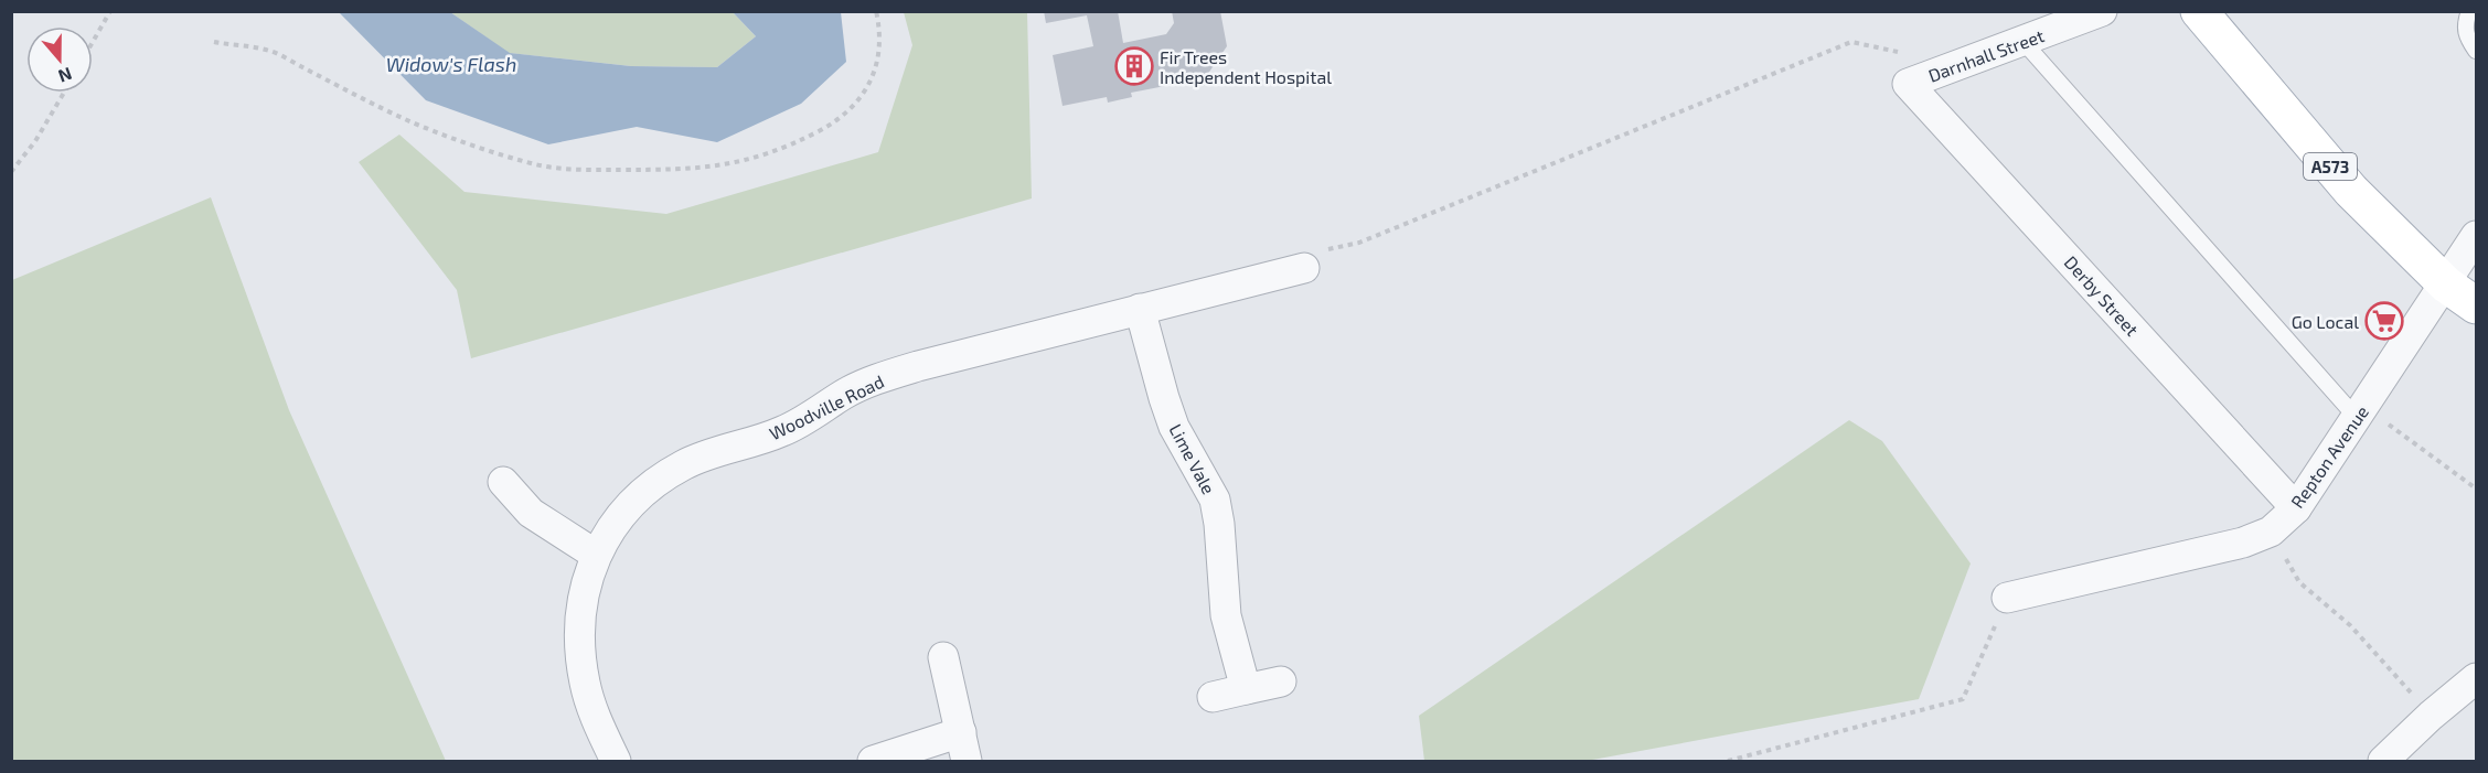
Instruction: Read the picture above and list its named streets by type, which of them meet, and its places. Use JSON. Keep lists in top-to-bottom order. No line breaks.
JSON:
{"streets":{"main road":["A573"],"street":["Darnhall Street","Derby Street","Woodville Road","Repton Avenue","Lime Vale"]},"crossings":[["Darnhall Street","Derby Street"],["A573","Repton Avenue"],["Derby Street","Repton Avenue"],["Woodville Road","Lime Vale"]],"water":["Widow's Flash"],"places":{"building":["Fir Trees Independent Hospital"],"supermarket":["Go Local"]},"north":"bottom"}
